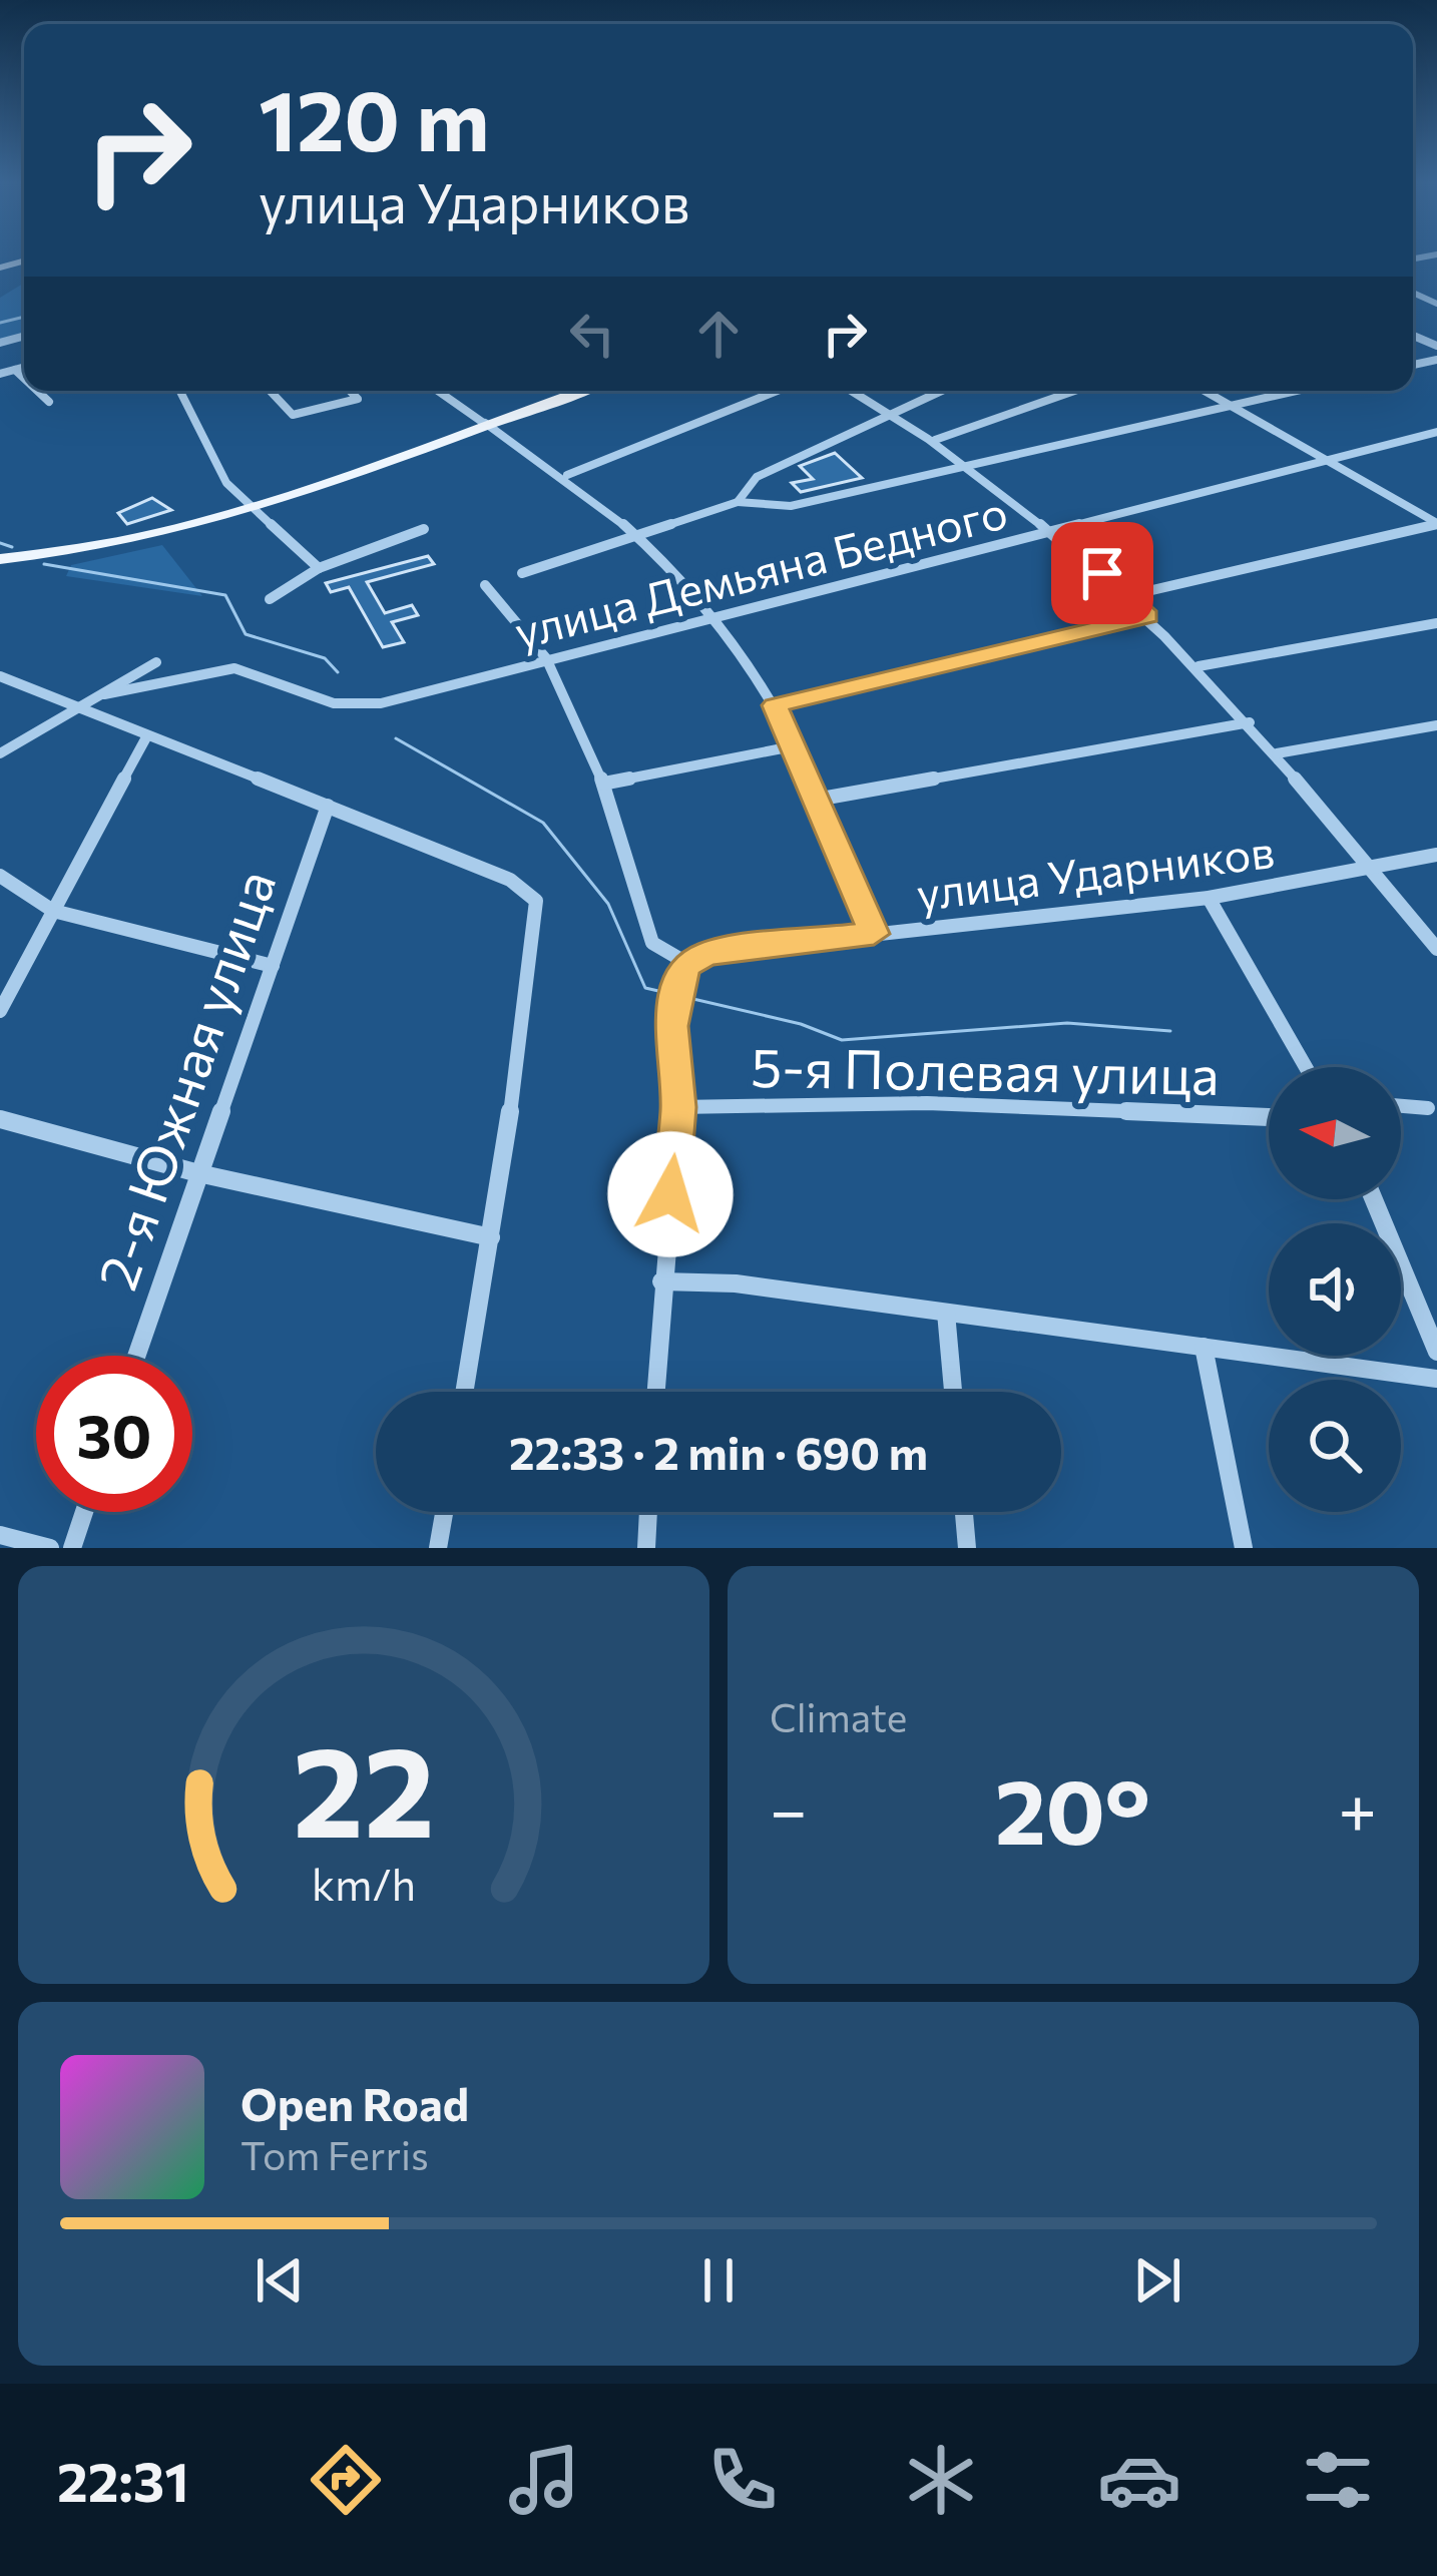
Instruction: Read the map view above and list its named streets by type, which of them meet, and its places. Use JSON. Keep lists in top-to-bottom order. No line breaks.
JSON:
{"streets":{"street":["улица Демьяна Бедного","улица Ударников","5-я Полевая улица","2-я Южная улица"]},"north":"left","page":{"turn":["120 m","улица Ударников"],"limit":"30","trip":"22:33 · 2 min · 690 m","tile":"Climate","heat":["−","20°","+"],"song":["Open Road","Tom Ferris"],"tabs":"22:31","gauge":["22","km/h"]}}
